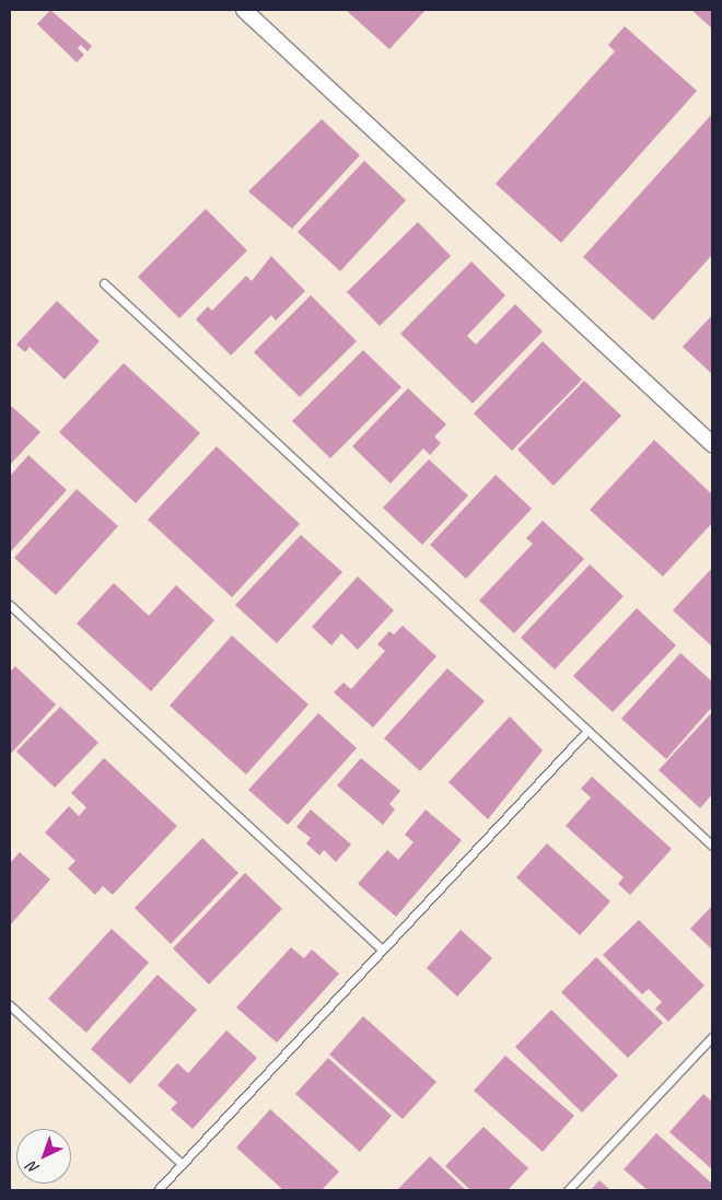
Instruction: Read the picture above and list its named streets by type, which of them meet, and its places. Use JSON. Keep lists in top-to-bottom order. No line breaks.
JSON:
{"north":"bottom left"}
